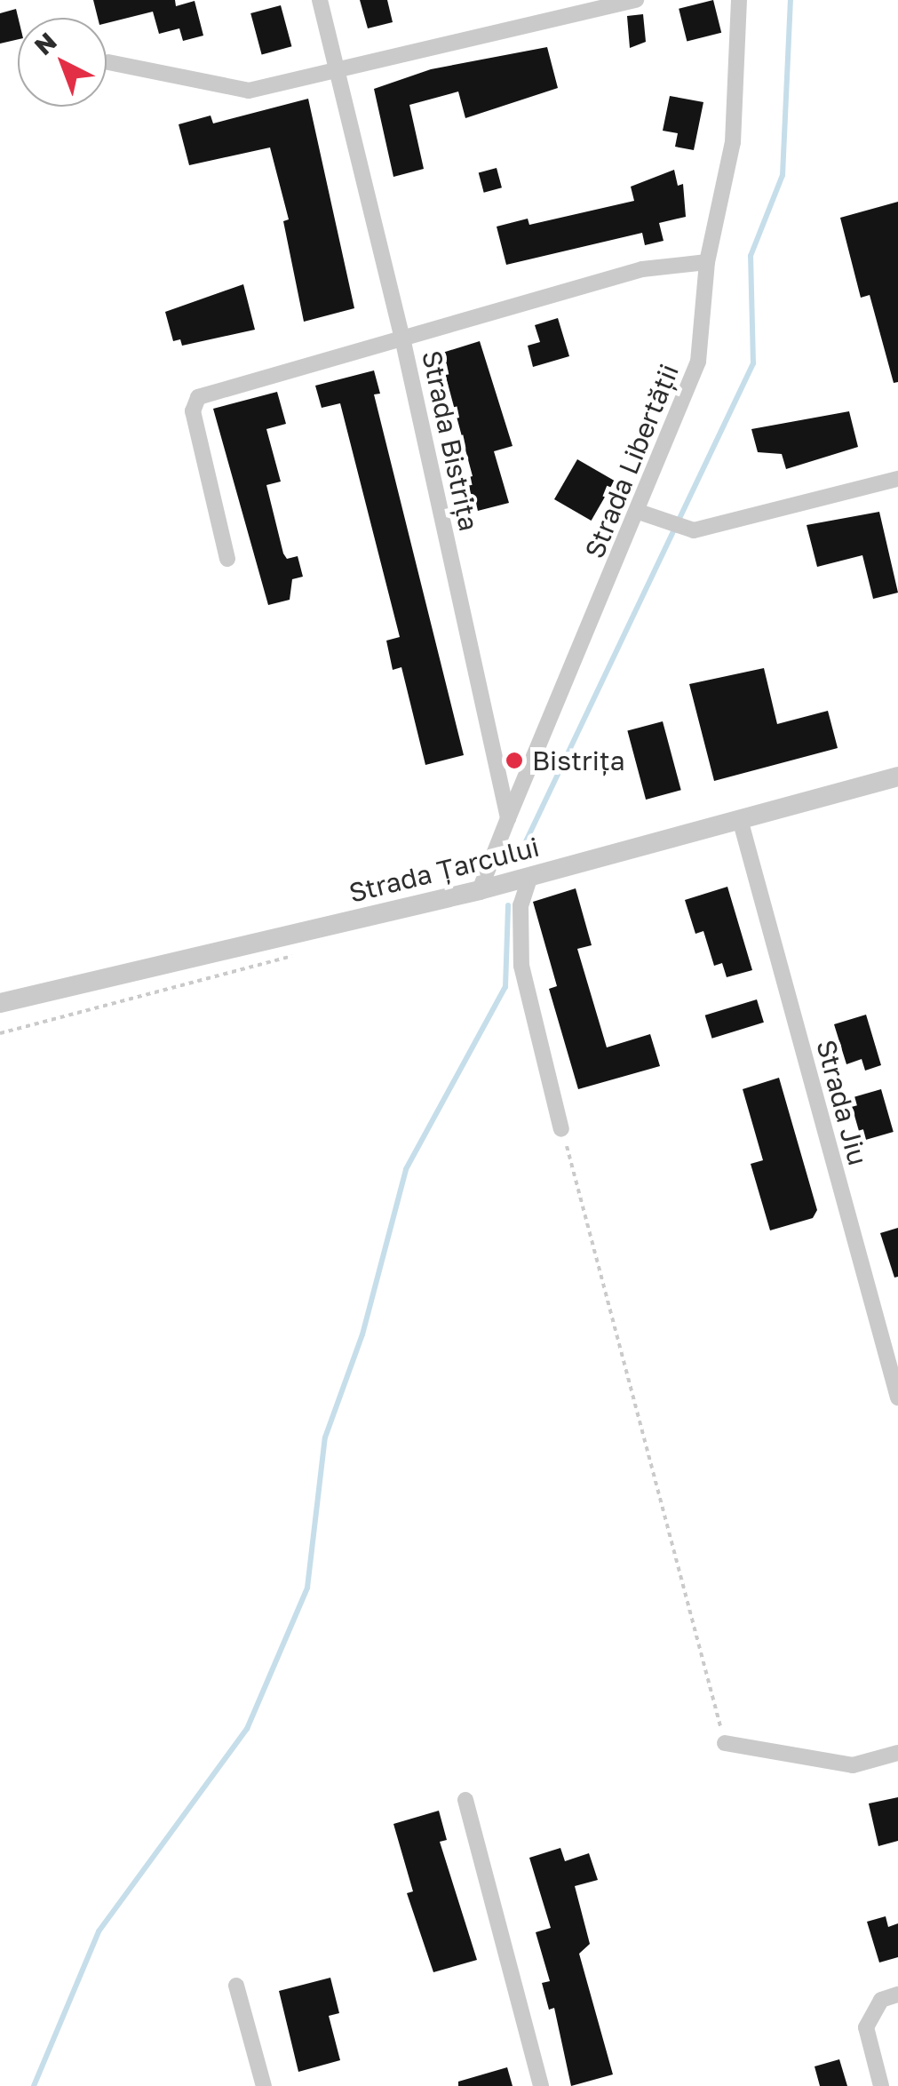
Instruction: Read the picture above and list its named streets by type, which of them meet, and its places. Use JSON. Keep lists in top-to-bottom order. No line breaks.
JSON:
{"streets":{"street":["Strada Bistrița","Strada Libertății","Strada Țarcului","Strada Jiu"]},"crossings":[["Strada Bistrița","Strada Libertății"],["Strada Țarcului","Strada Jiu"]],"places":["Bistrița"],"north":"top left"}
